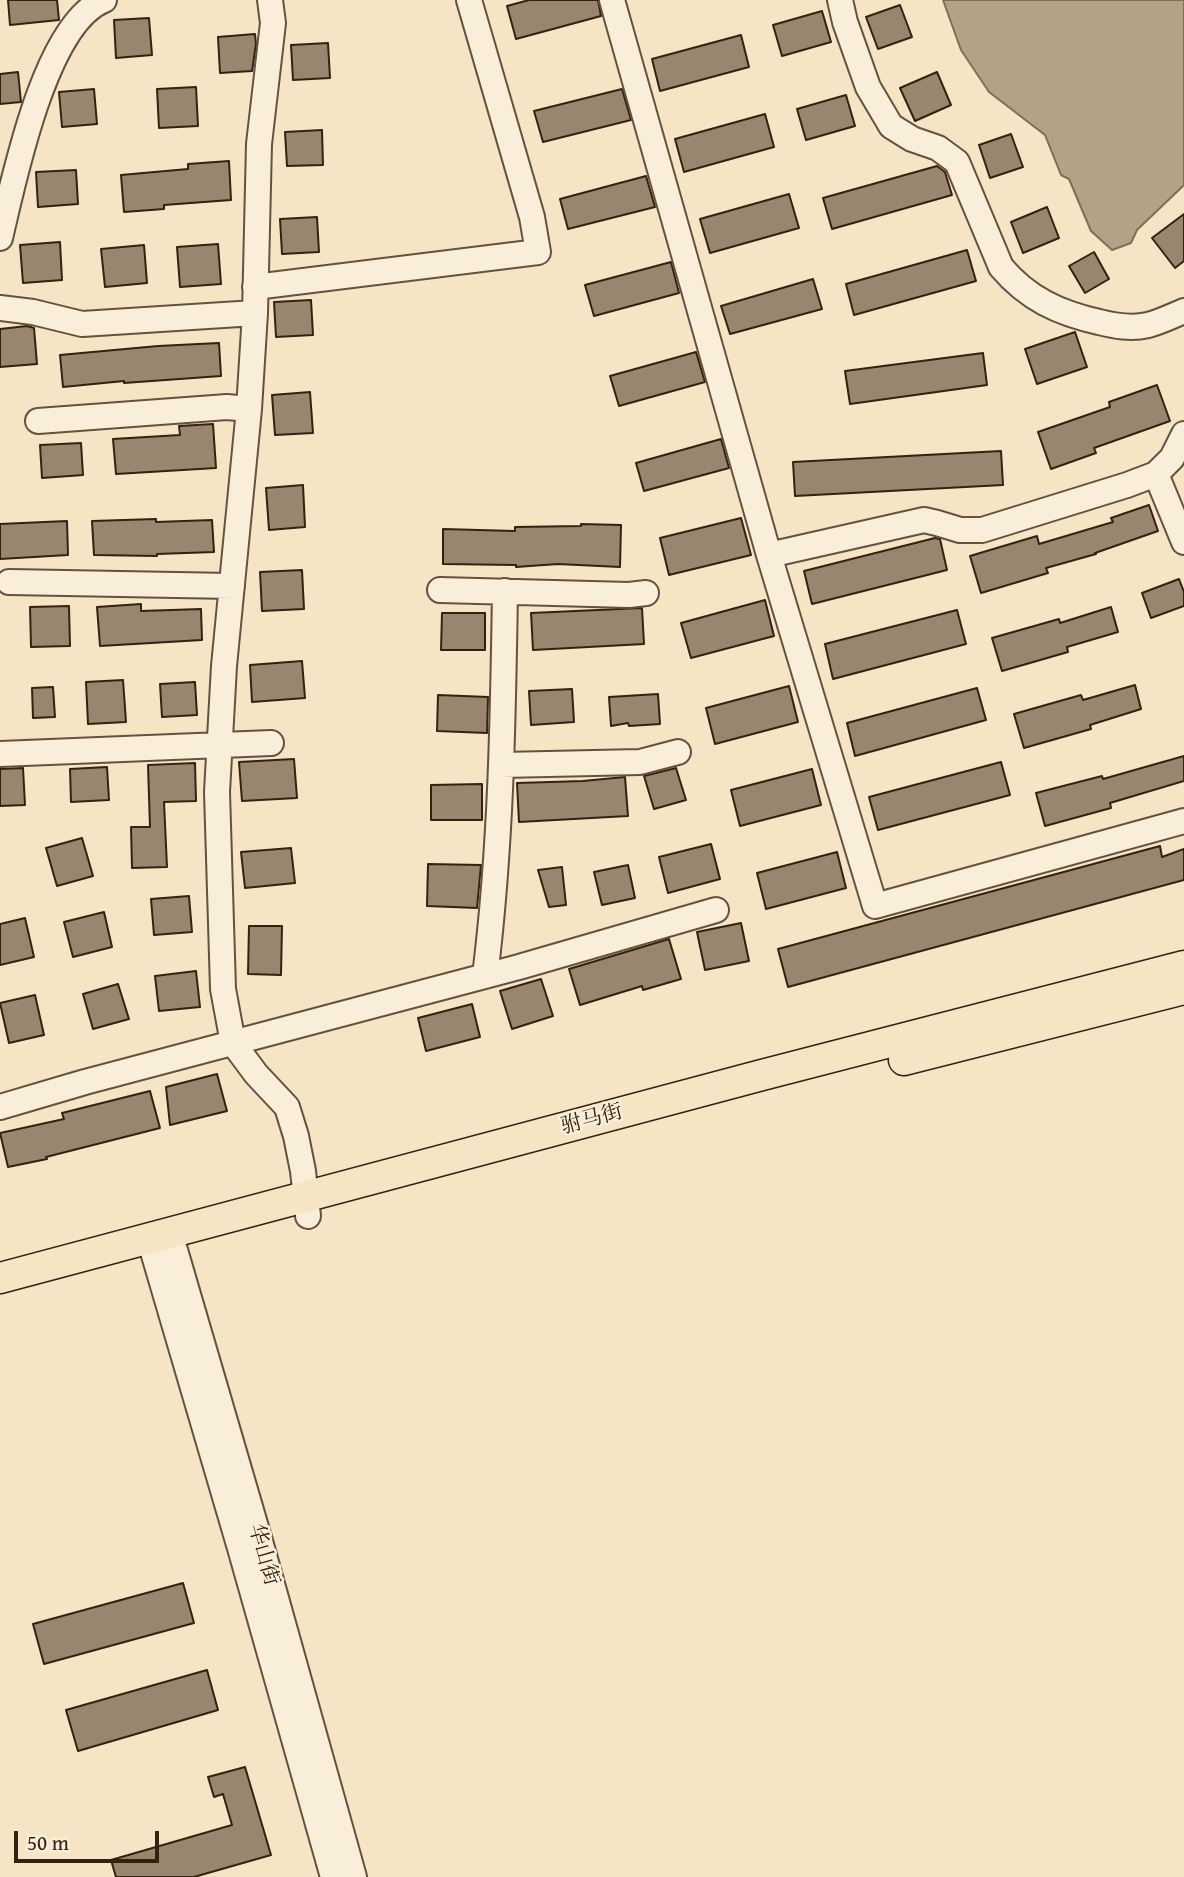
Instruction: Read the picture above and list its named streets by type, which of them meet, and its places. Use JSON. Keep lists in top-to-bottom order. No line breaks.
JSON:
{"streets":{"main road":["驸马街"],"street":["华山街"]},"crossings":[["驸马街","华山街"]],"scale_bar":"50 m"}
